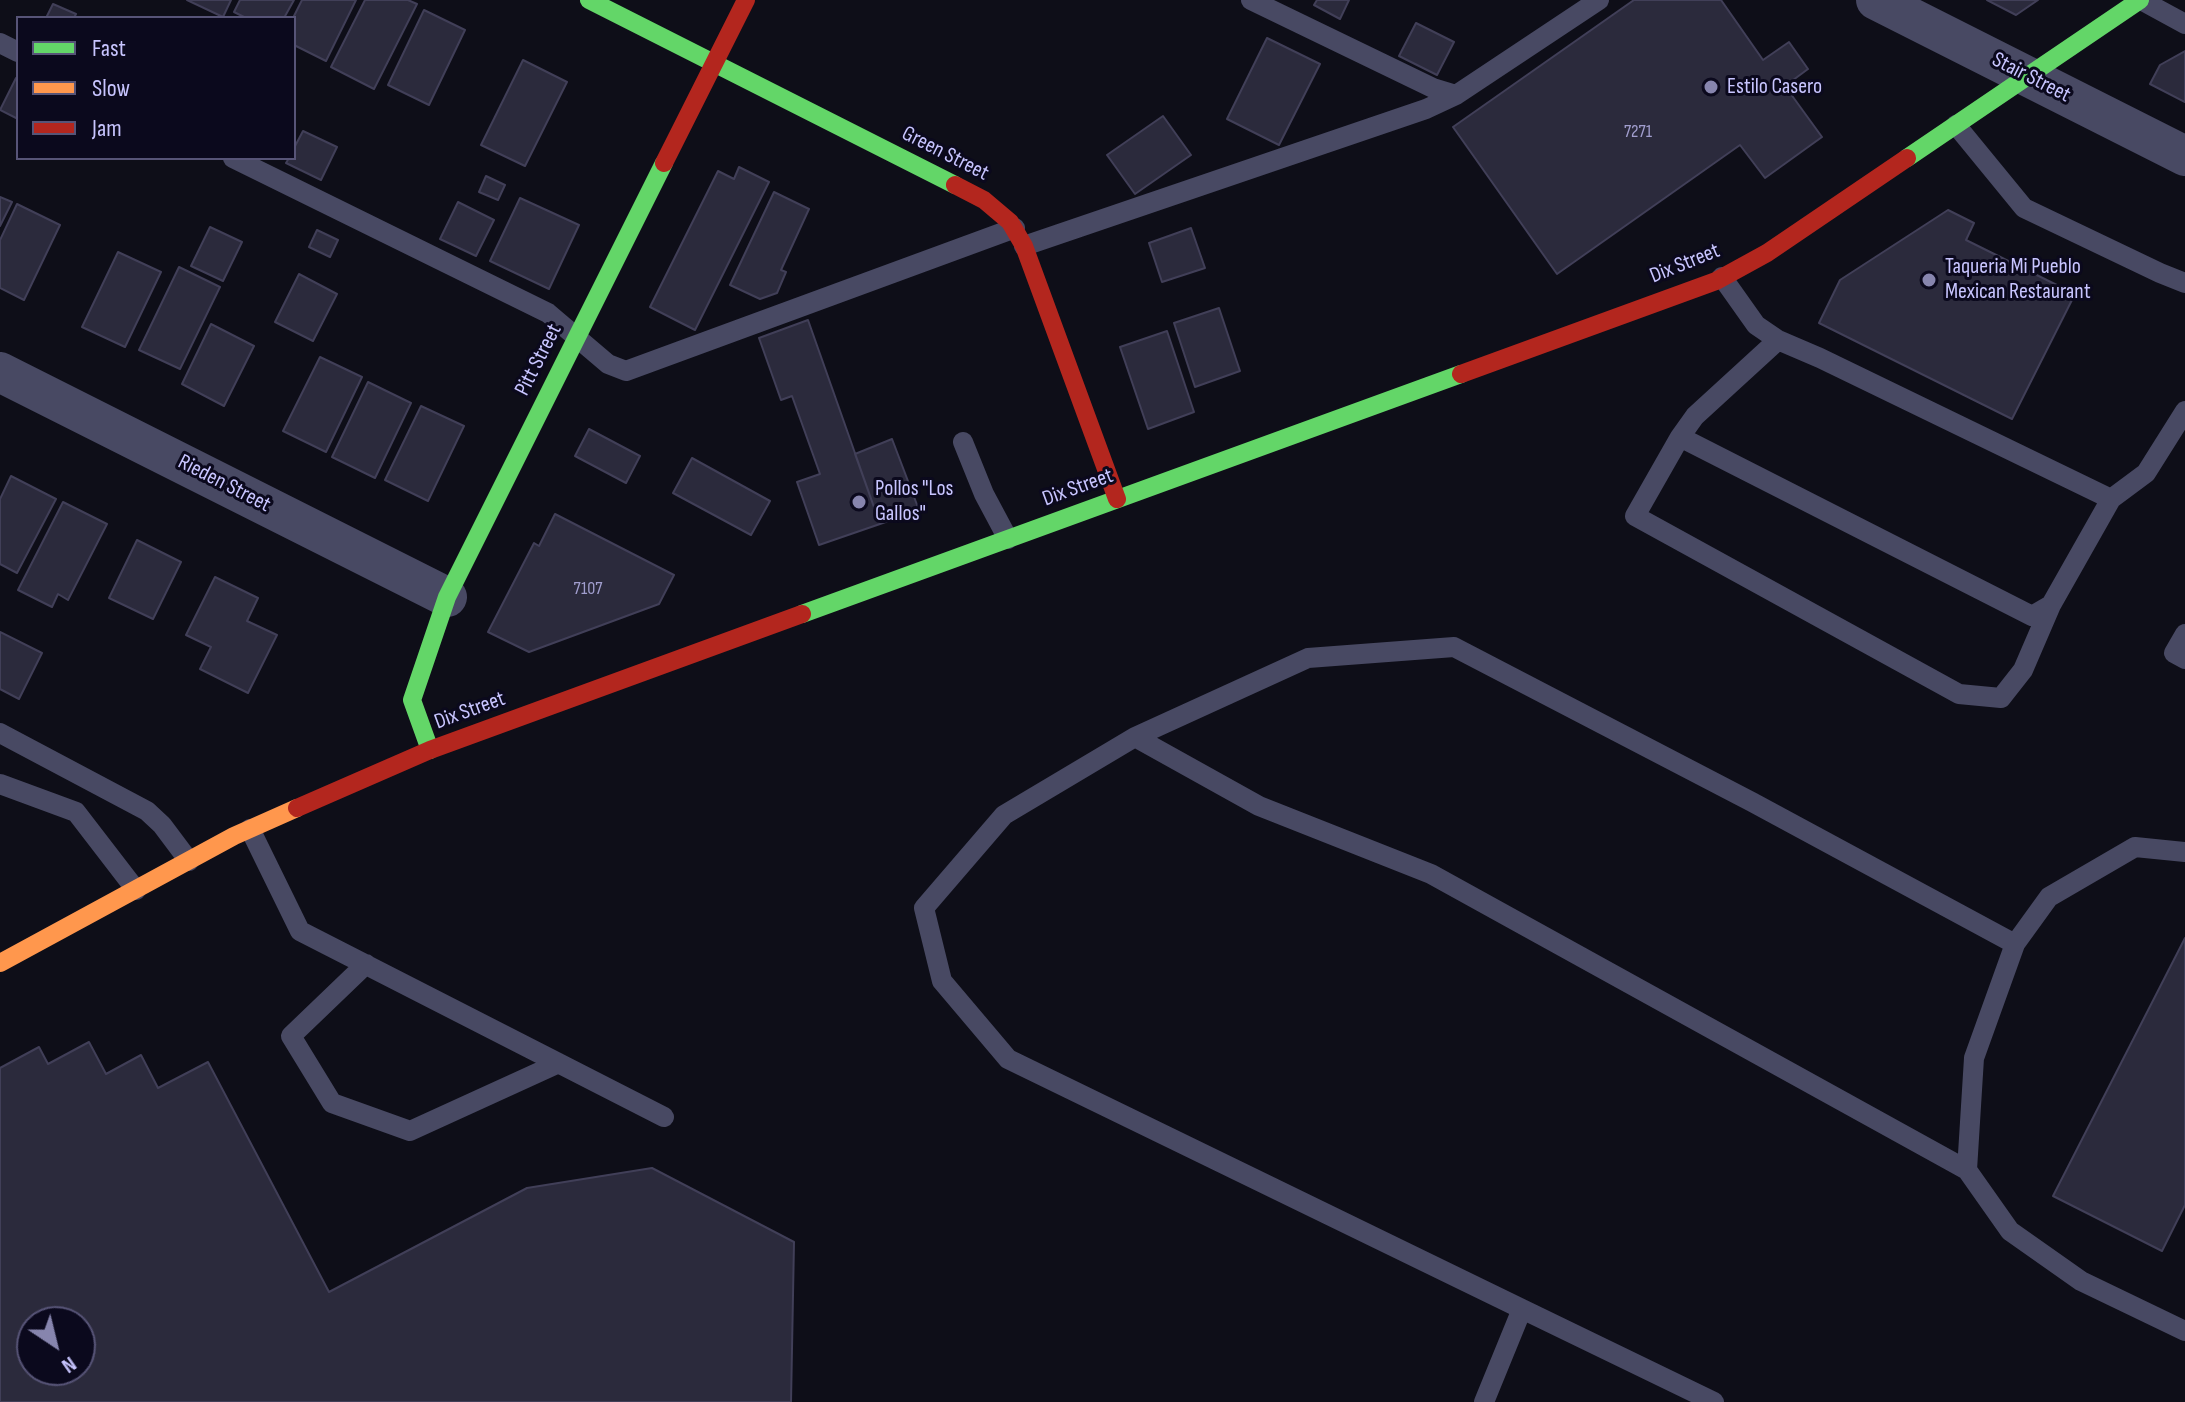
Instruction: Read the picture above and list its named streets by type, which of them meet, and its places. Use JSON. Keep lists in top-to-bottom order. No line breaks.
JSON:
{"streets":{"street":["Stair Street","Green Street","Dix Street","Pitt Street","Rieden Street"]},"crossings":[["Stair Street","Dix Street"],["Green Street","Dix Street"],["Green Street","Pitt Street"],["Dix Street","Pitt Street"],["Pitt Street","Rieden Street"]],"places":["Estilo Casero","Taqueria Mi Pueblo Mexican Restaurant","Pollos \"Los Gallos\""],"house_numbers":["7271","7107"],"legend":["Fast","Slow","Jam"],"north":"bottom right"}
